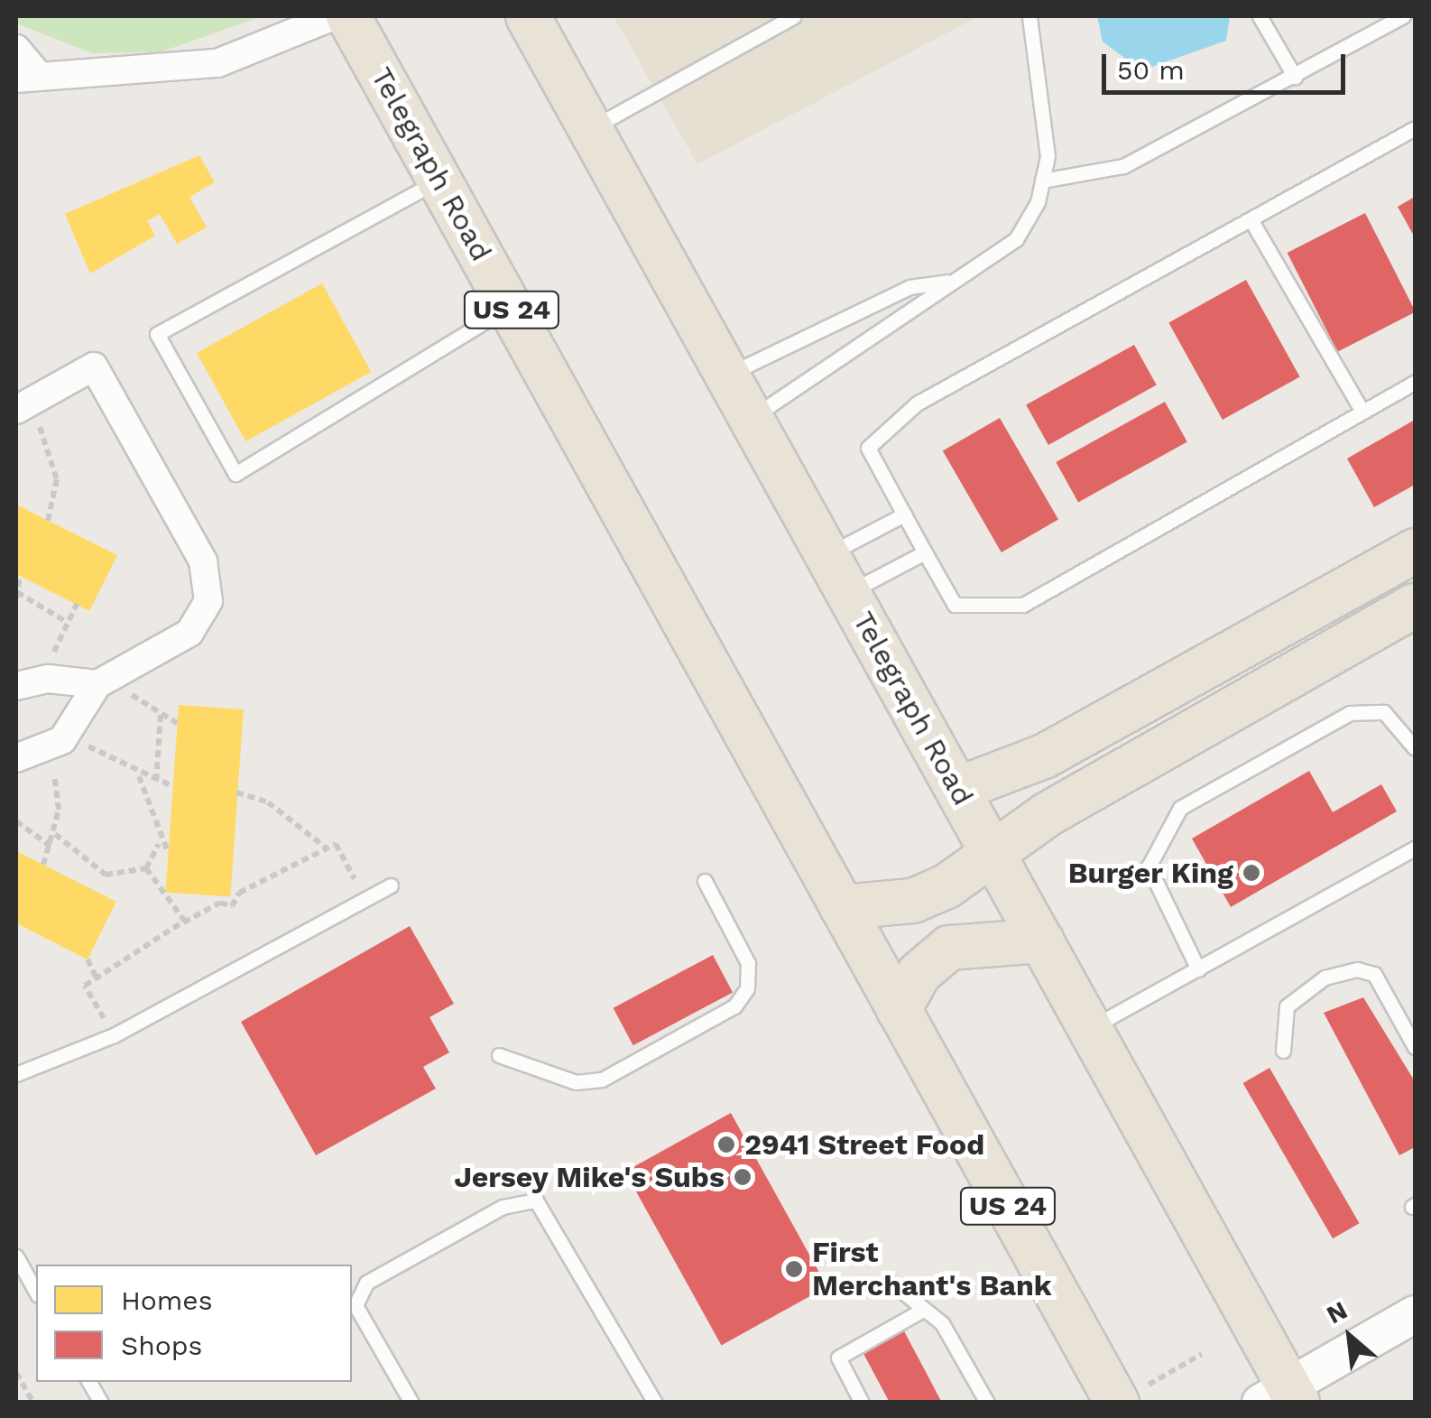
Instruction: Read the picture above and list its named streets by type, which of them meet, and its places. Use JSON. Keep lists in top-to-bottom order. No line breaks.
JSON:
{"streets":{"highway":["Telegraph Road","US 24"]},"places":["Burger King","2941 Street Food","Jersey Mike's Subs","First Merchant's Bank"],"legend":["Homes","Shops"],"scale_bar":"50 m","north":"top left"}
